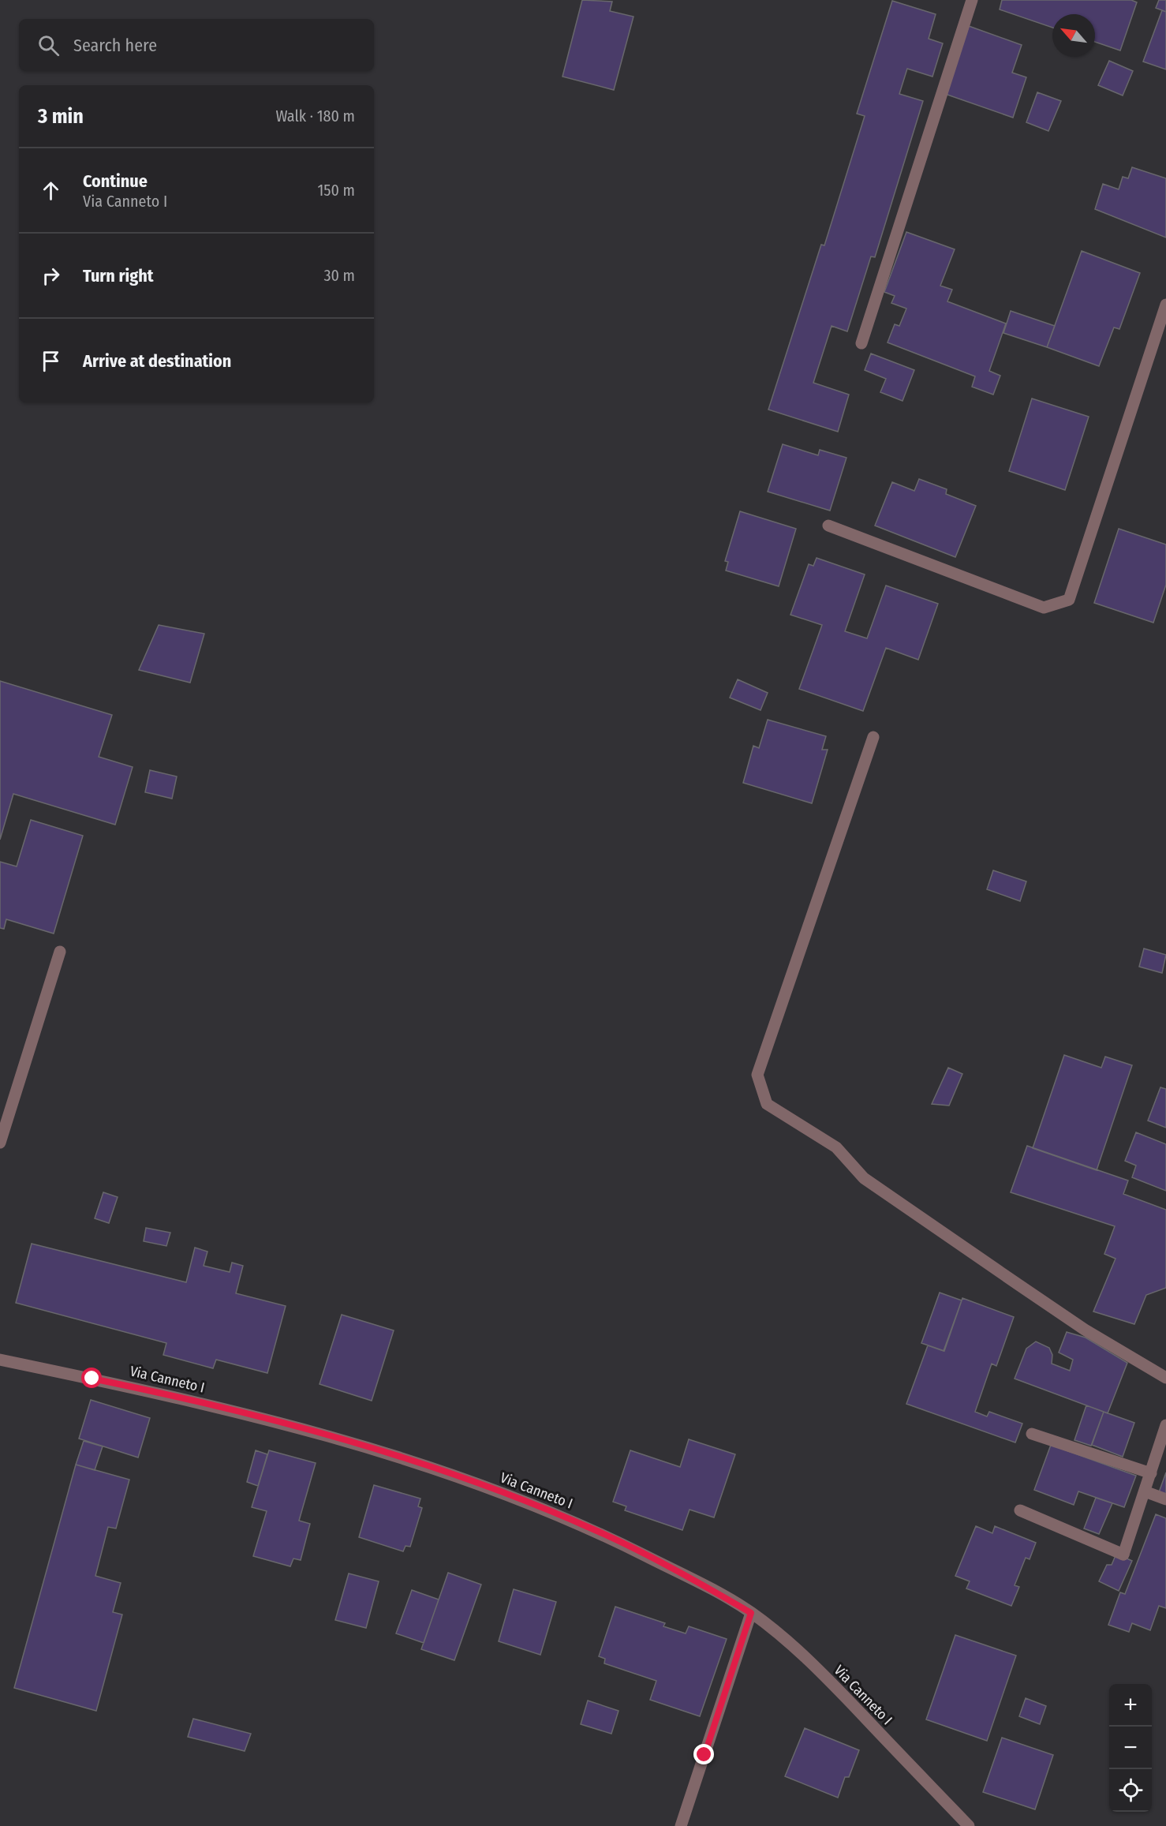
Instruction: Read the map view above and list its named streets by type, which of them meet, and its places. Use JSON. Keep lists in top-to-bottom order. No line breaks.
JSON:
{"streets":{"street":["Via Canneto I"]},"north":"top left","page":{"search":"Search here","heading":["3 min","Walk · 180 m"],"list":[["Continue","Via Canneto I","150 m"],["Turn right","30 m"],"Arrive at destination"],"map_buttons":["+","−"]}}
